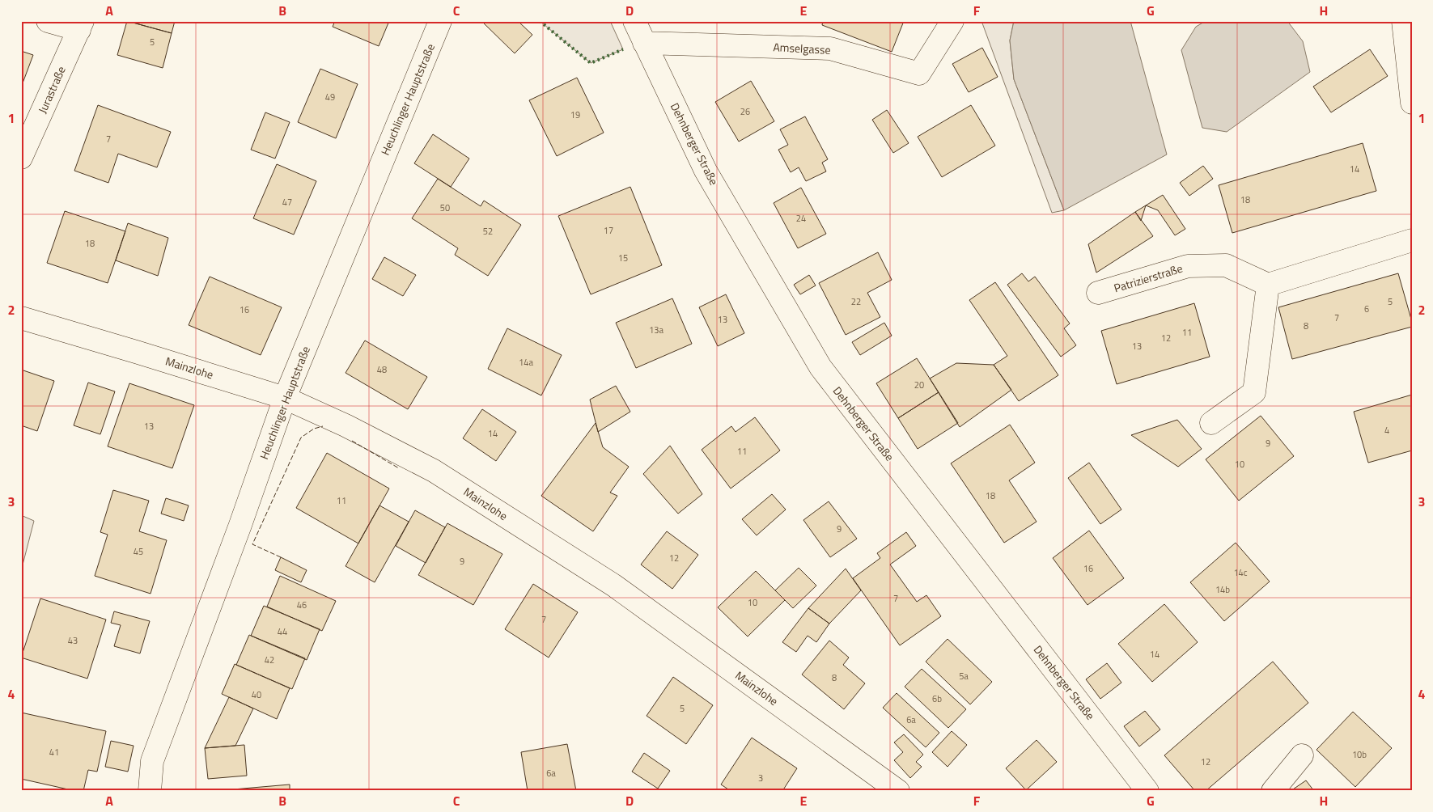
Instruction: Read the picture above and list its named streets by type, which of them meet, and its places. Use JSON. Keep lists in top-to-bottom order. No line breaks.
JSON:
{"streets":{"street":["Amselgasse","Jurastraße","Heuchlinger Hauptstraße","Dehnberger Straße","Patrizierstraße","Mainzlohe"]},"crossings":[["Amselgasse","Dehnberger Straße"],["Heuchlinger Hauptstraße","Mainzlohe"]],"house_numbers":["5","49","26","19","7","14","18","47","50","24","17","52","18","15","22","5","6","16","7","13","8","13a","11","12","13","14a","48","20","13","4","14","9","11","10","18","11","9","45","12","9","16","14c","14b","7","10","46","7","44","43","14","42","5a","8","40","6b","5","6a","41","10b","12","6a","3"],"grid":{"columns":["A","B","C","D","E","F","G","H"],"rows":["1","2","3","4"]}}
